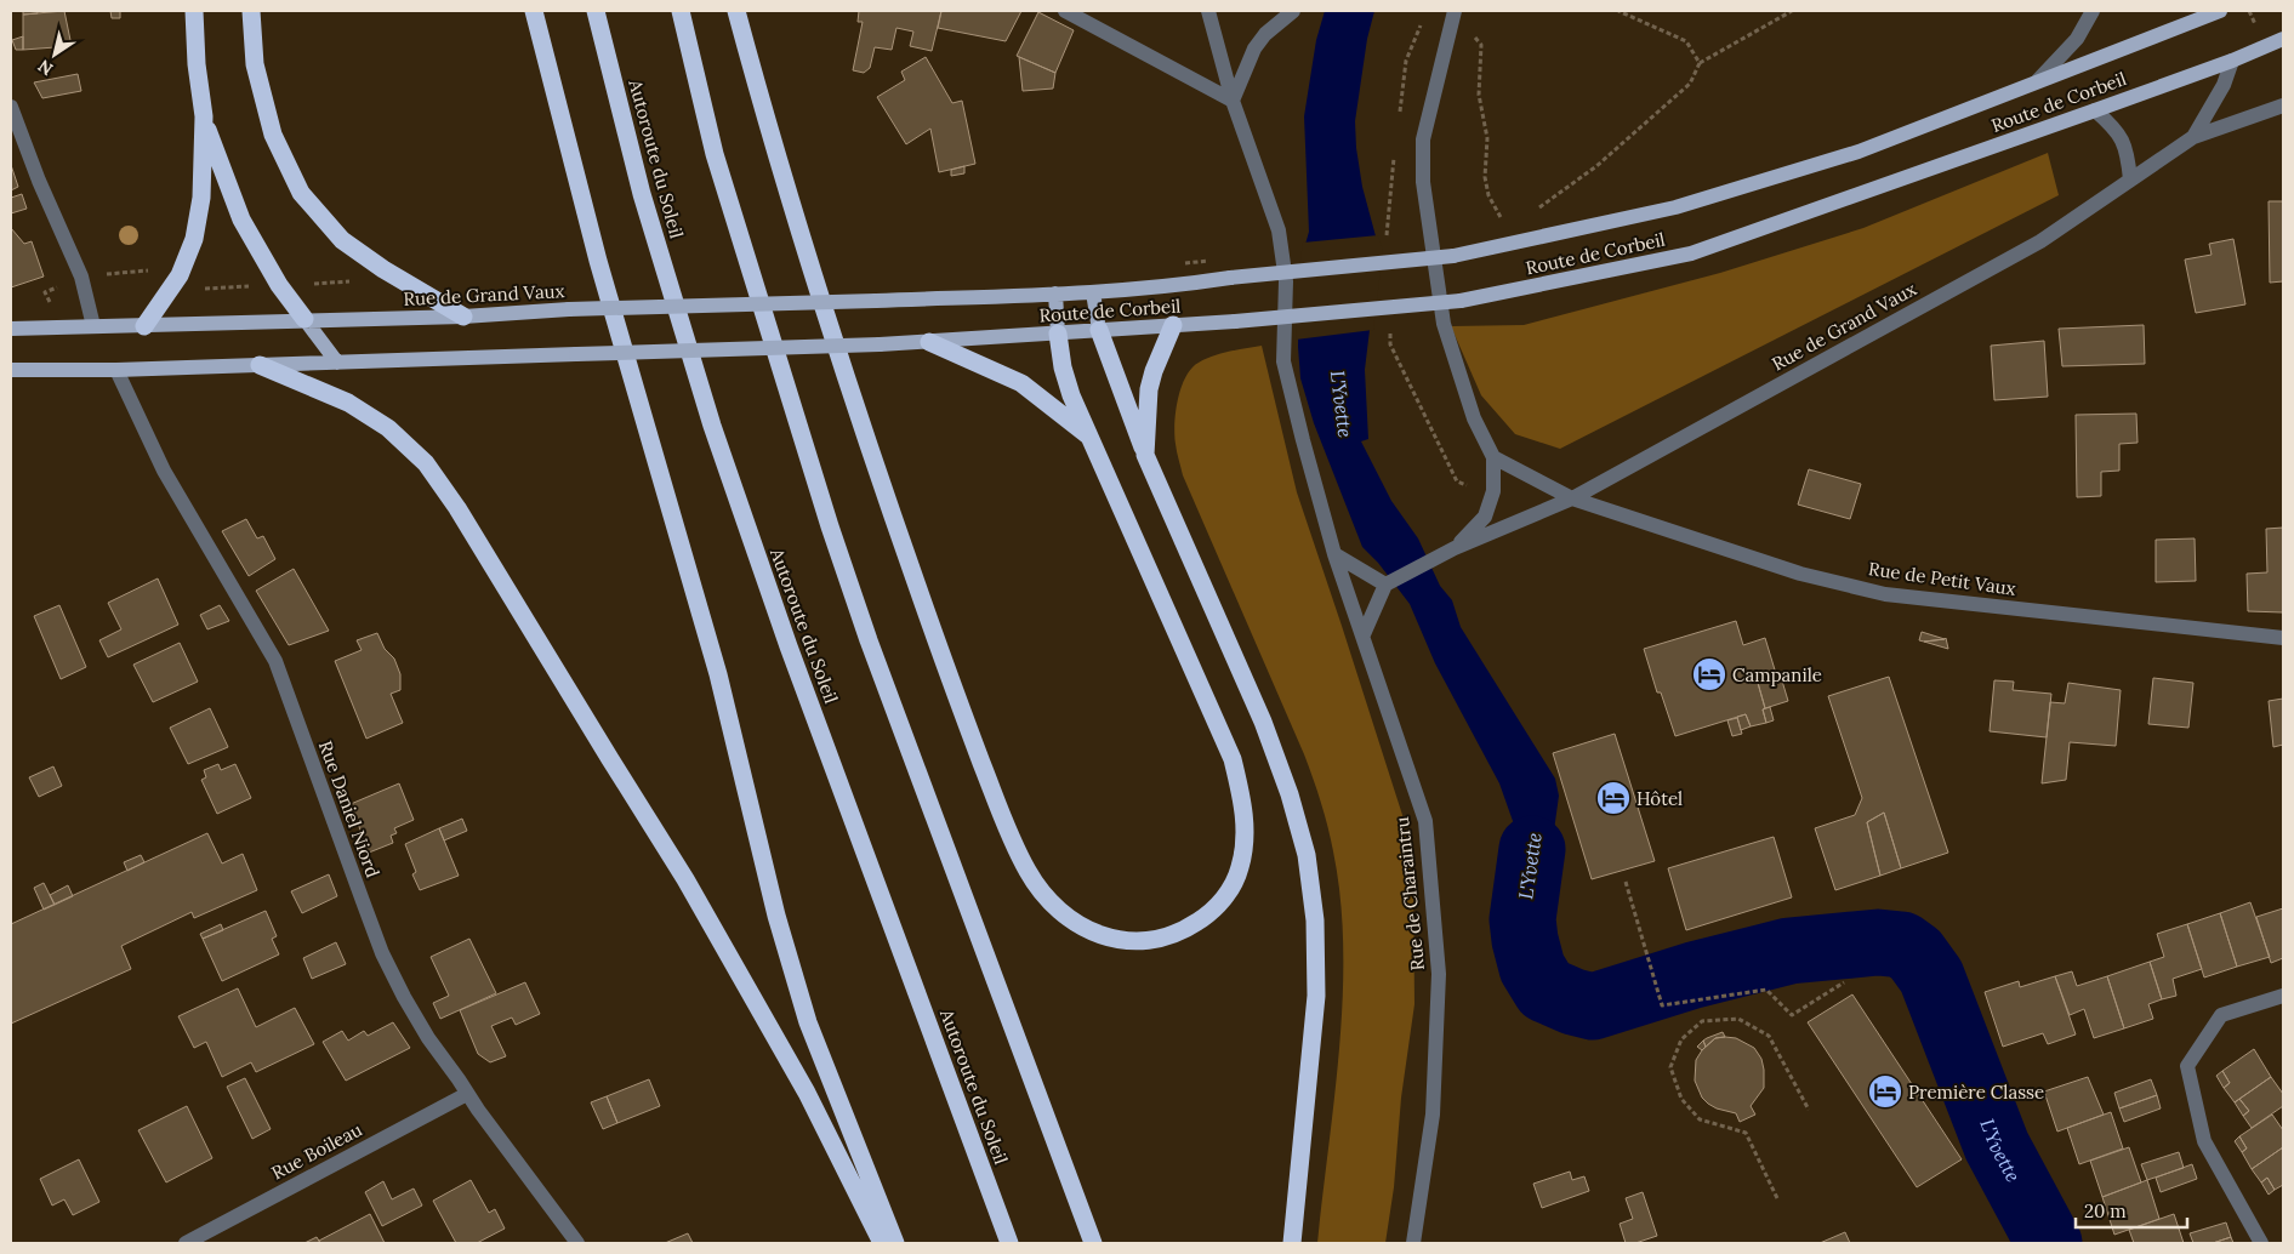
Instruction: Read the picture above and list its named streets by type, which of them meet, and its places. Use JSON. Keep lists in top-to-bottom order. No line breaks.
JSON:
{"streets":{"highway":["Autoroute du Soleil"],"main road":["Route de Corbeil","Rue de Grand Vaux"],"street":["Rue de Petit Vaux","Rue Daniel Niord","Rue de Charaintru","Rue Boileau"]},"crossings":[["Route de Corbeil","Rue de Grand Vaux"],["Rue de Grand Vaux","Rue de Petit Vaux"],["Rue Daniel Niord","Rue Boileau"]],"water":["L'Yvette"],"places":{"hotel":["Campanile","Hôtel","Première Classe"]},"scale_bar":"20 m","north":"bottom left"}
